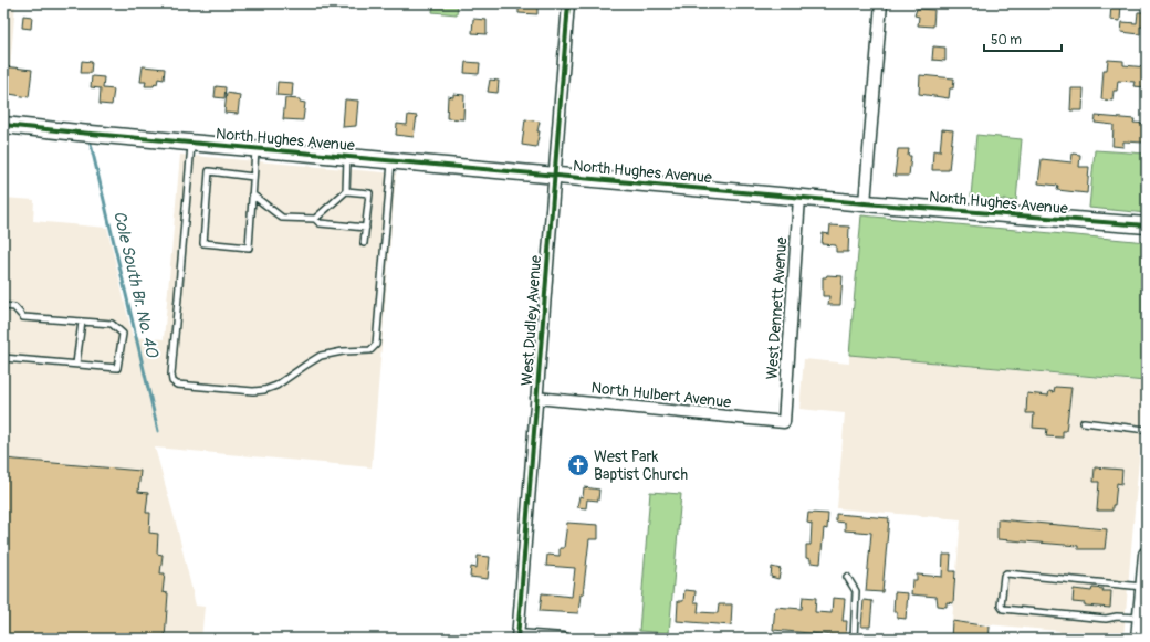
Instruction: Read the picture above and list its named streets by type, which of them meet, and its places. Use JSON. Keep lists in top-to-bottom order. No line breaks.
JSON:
{"streets":{"street":["North Hughes Avenue","West Dennett Avenue","West Dudley Avenue","North Hulbert Avenue"]},"crossings":[["North Hughes Avenue","West Dennett Avenue"],["North Hughes Avenue","West Dudley Avenue"],["West Dennett Avenue","North Hulbert Avenue"],["West Dudley Avenue","North Hulbert Avenue"]],"water":["Cole South Br. No. 40"],"places":{"church":["West Park Baptist Church"]},"scale_bar":"50 m"}
